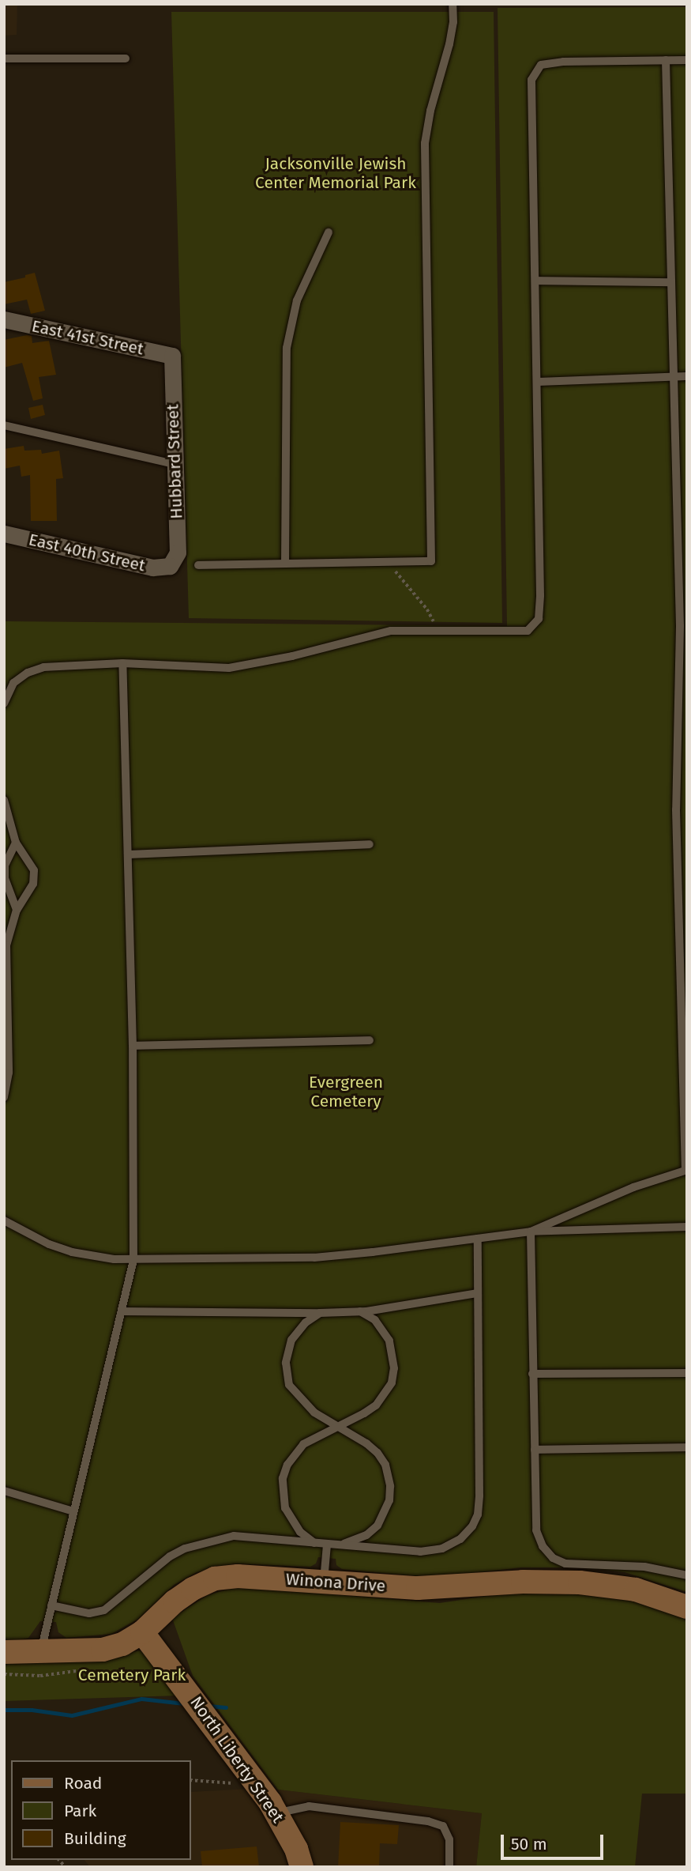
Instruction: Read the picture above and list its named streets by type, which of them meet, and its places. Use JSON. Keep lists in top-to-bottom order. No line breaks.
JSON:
{"streets":{"street":["East 41st Street","Hubbard Street","East 40th Street","Winona Drive","North Liberty Street"]},"crossings":[["East 41st Street","Hubbard Street"],["Hubbard Street","East 40th Street"],["Winona Drive","North Liberty Street"]],"parks":["Jacksonville Jewish Center Memorial Park","Evergreen Cemetery","Cemetery Park"],"legend":["Road","Park","Building"],"scale_bar":"50 m"}
